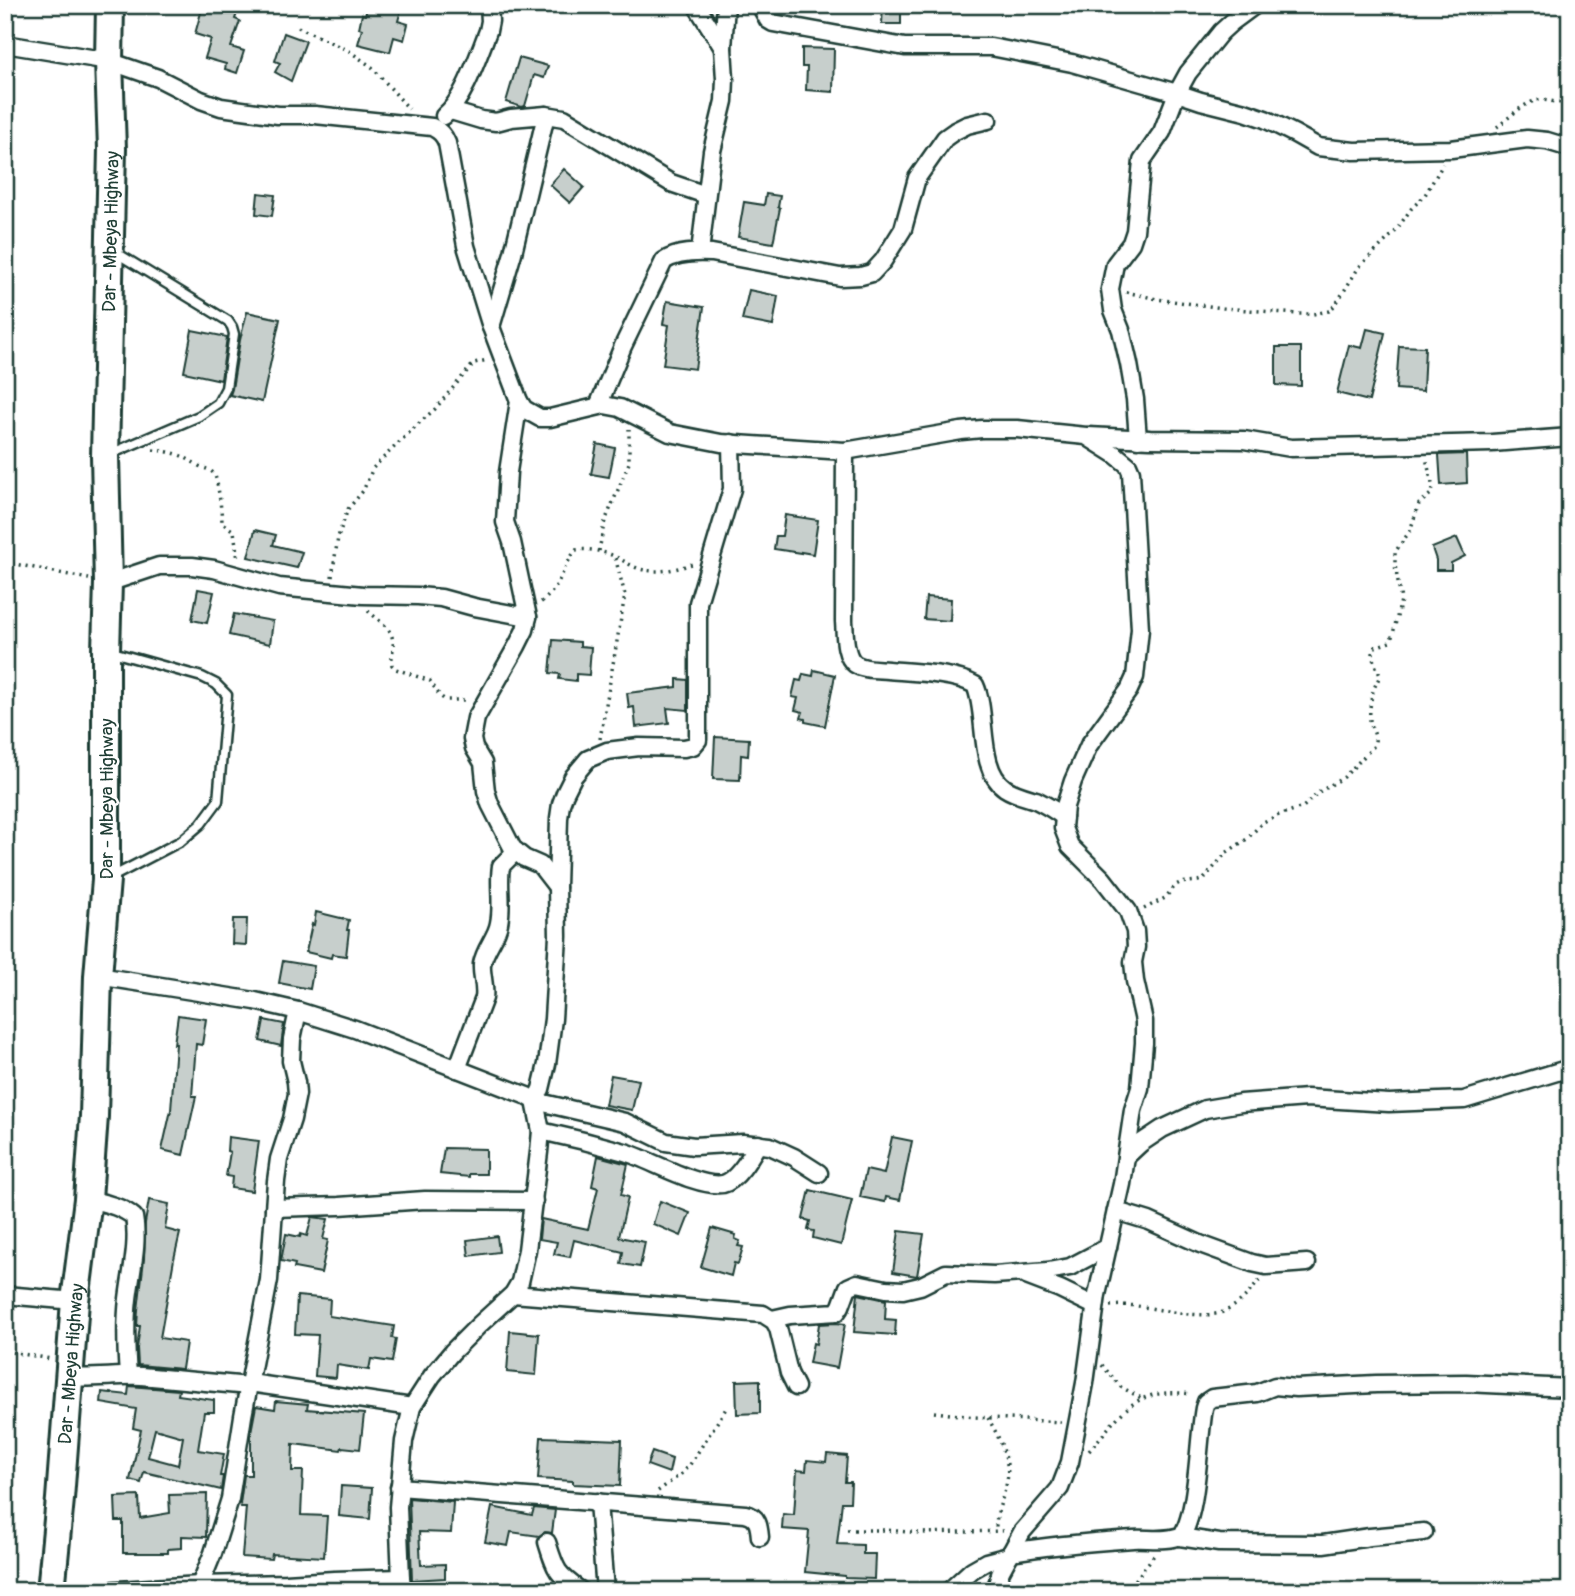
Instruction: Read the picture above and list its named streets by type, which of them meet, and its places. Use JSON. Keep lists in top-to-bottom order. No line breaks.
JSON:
{"streets":{"highway":["Dar - Mbeya Highway"]}}
